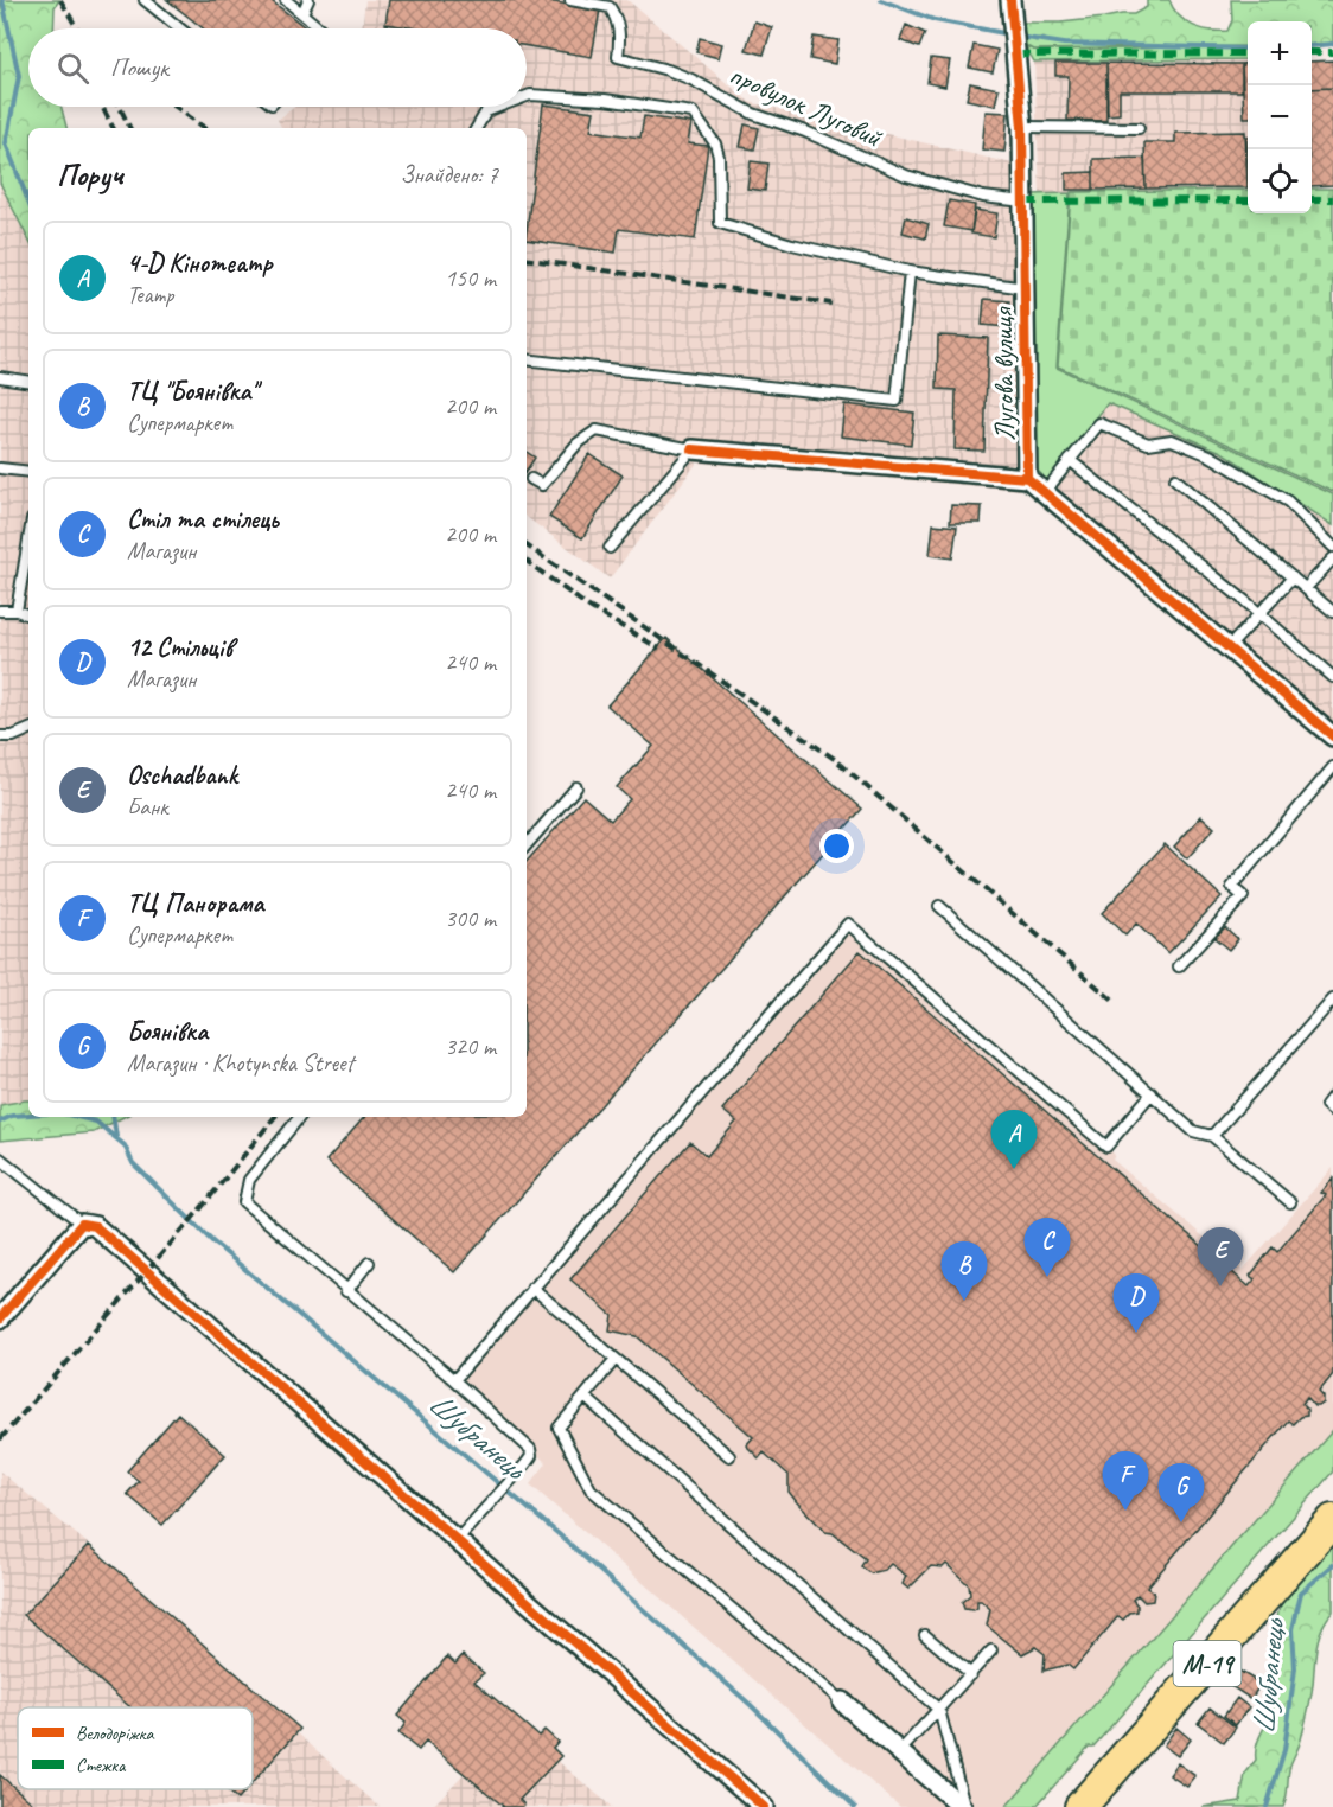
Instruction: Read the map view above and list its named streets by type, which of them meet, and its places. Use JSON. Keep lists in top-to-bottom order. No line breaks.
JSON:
{"streets":{"highway":["М-19"],"street":["Лугова вулиця"],"lane":["провулок Луговий"]},"crossings":[["провулок Луговий","Лугова вулиця"]],"water":["Шубранець"],"legend":["Велодоріжка","Стежка"],"page":{"map_buttons":["+","−"],"search":"Пошук","heading":["Поруч","Знайдено: 7"],"list":[{"mark":"A","name":"4-D Кінотеатр","note":"Театр","value":"150 m"},{"mark":"B","name":"ТЦ \"Боянівка\"","note":"Супермаркет","value":"200 m"},{"mark":"C","name":"Стіл та стілець","note":"Магазин","value":"200 m"},{"mark":"D","name":"12 Стільців","note":"Магазин","value":"240 m"},{"mark":"E","name":"Oschadbank","note":"Банк","value":"240 m"},{"mark":"F","name":"ТЦ Панорама","note":"Супермаркет","value":"300 m"},{"mark":"G","name":"Боянівка","note":"Магазин · Khotynska Street","value":"320 m"}],"pins":["A","C","E","B","D","F","G"]}}
